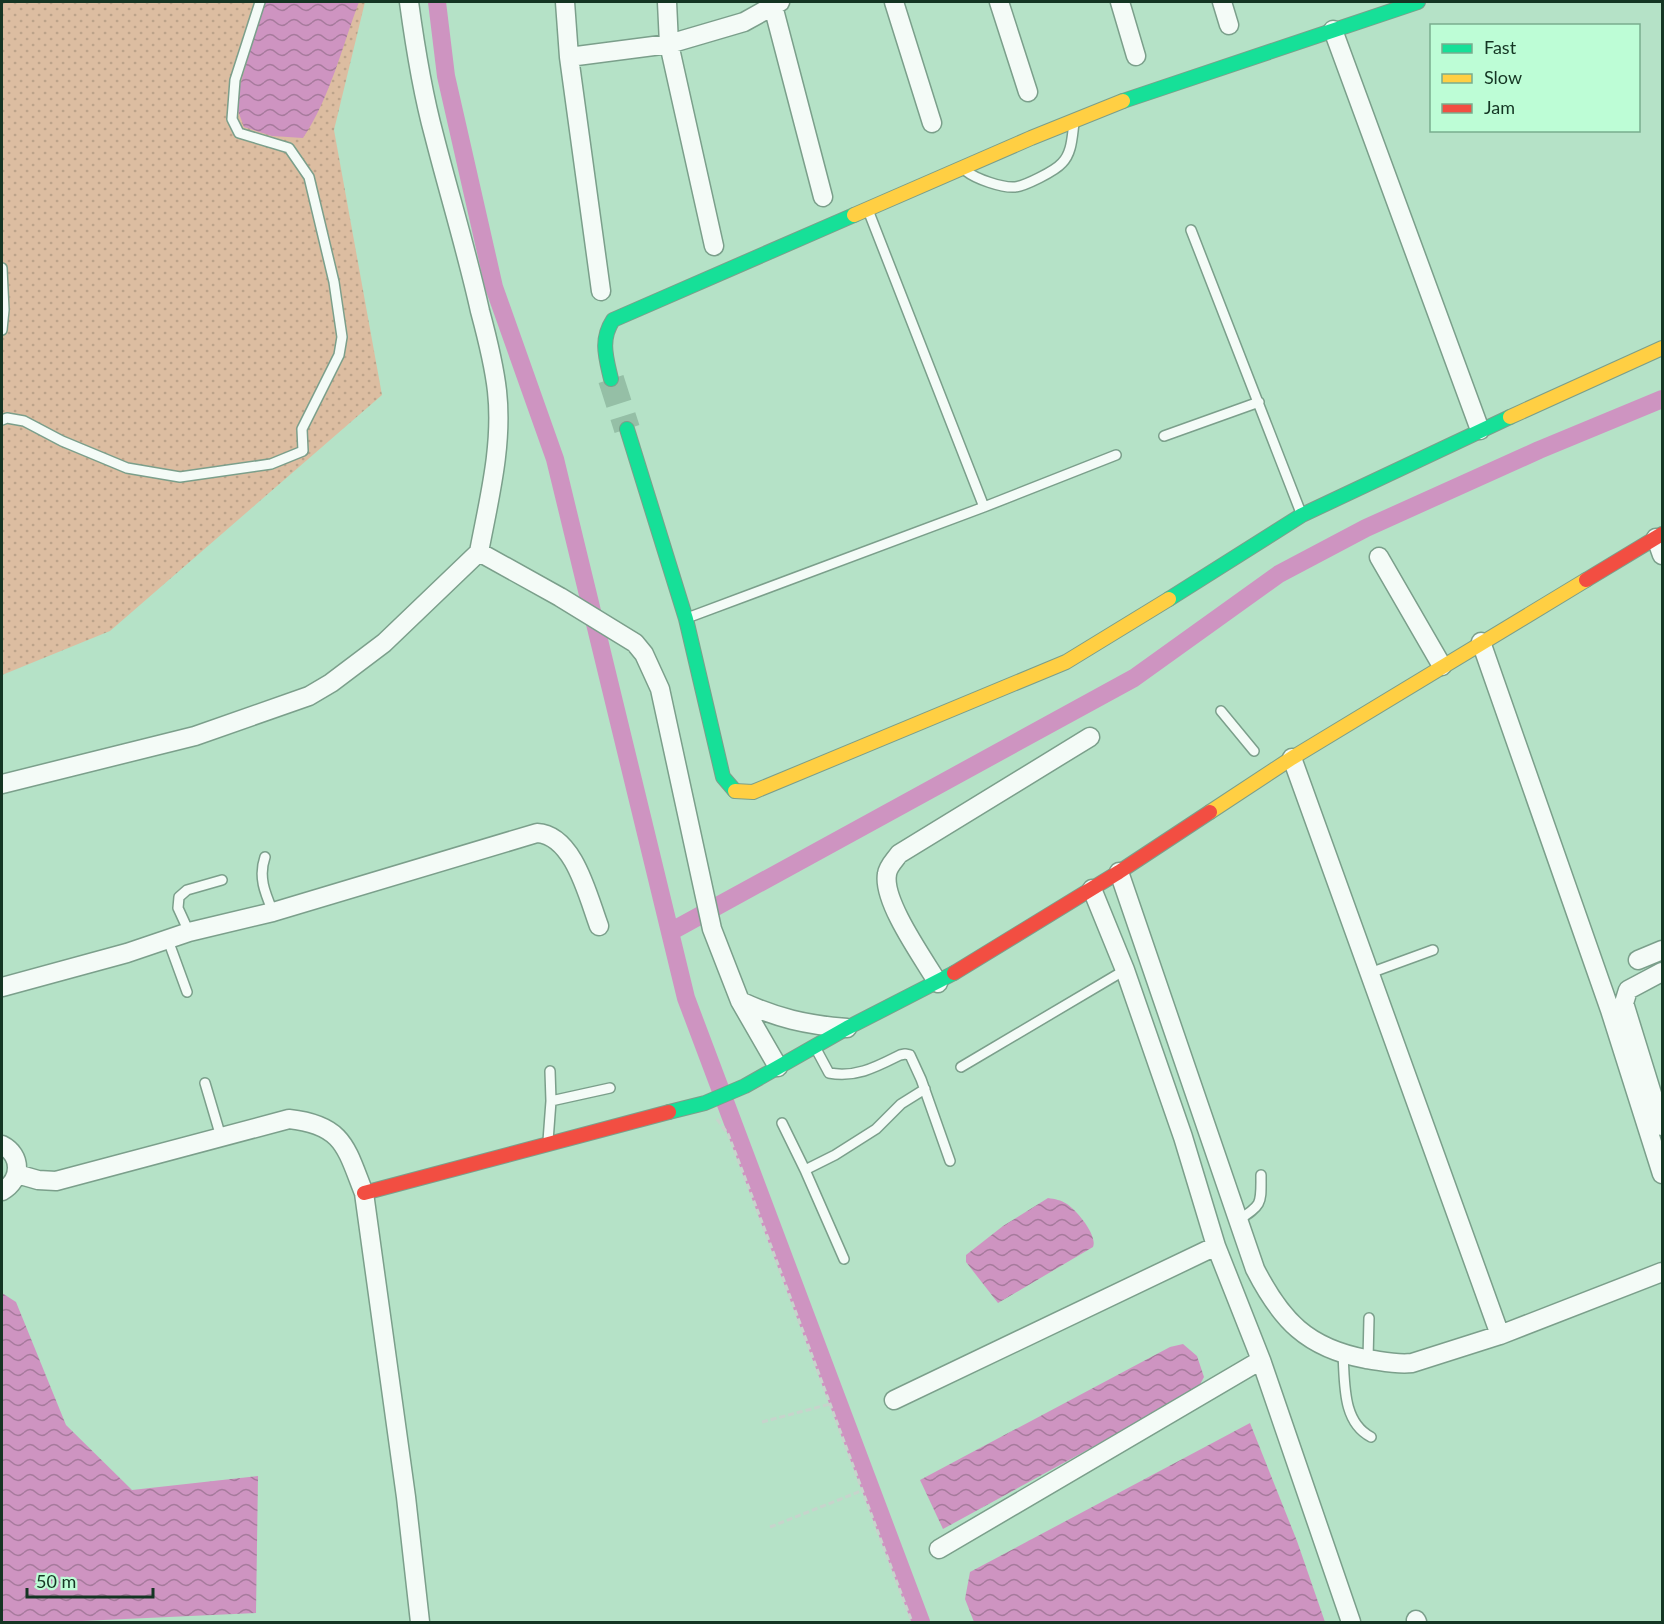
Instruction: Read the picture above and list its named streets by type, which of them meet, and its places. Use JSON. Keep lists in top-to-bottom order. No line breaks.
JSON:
{"legend":["Fast","Slow","Jam"],"scale_bar":"50 m"}
